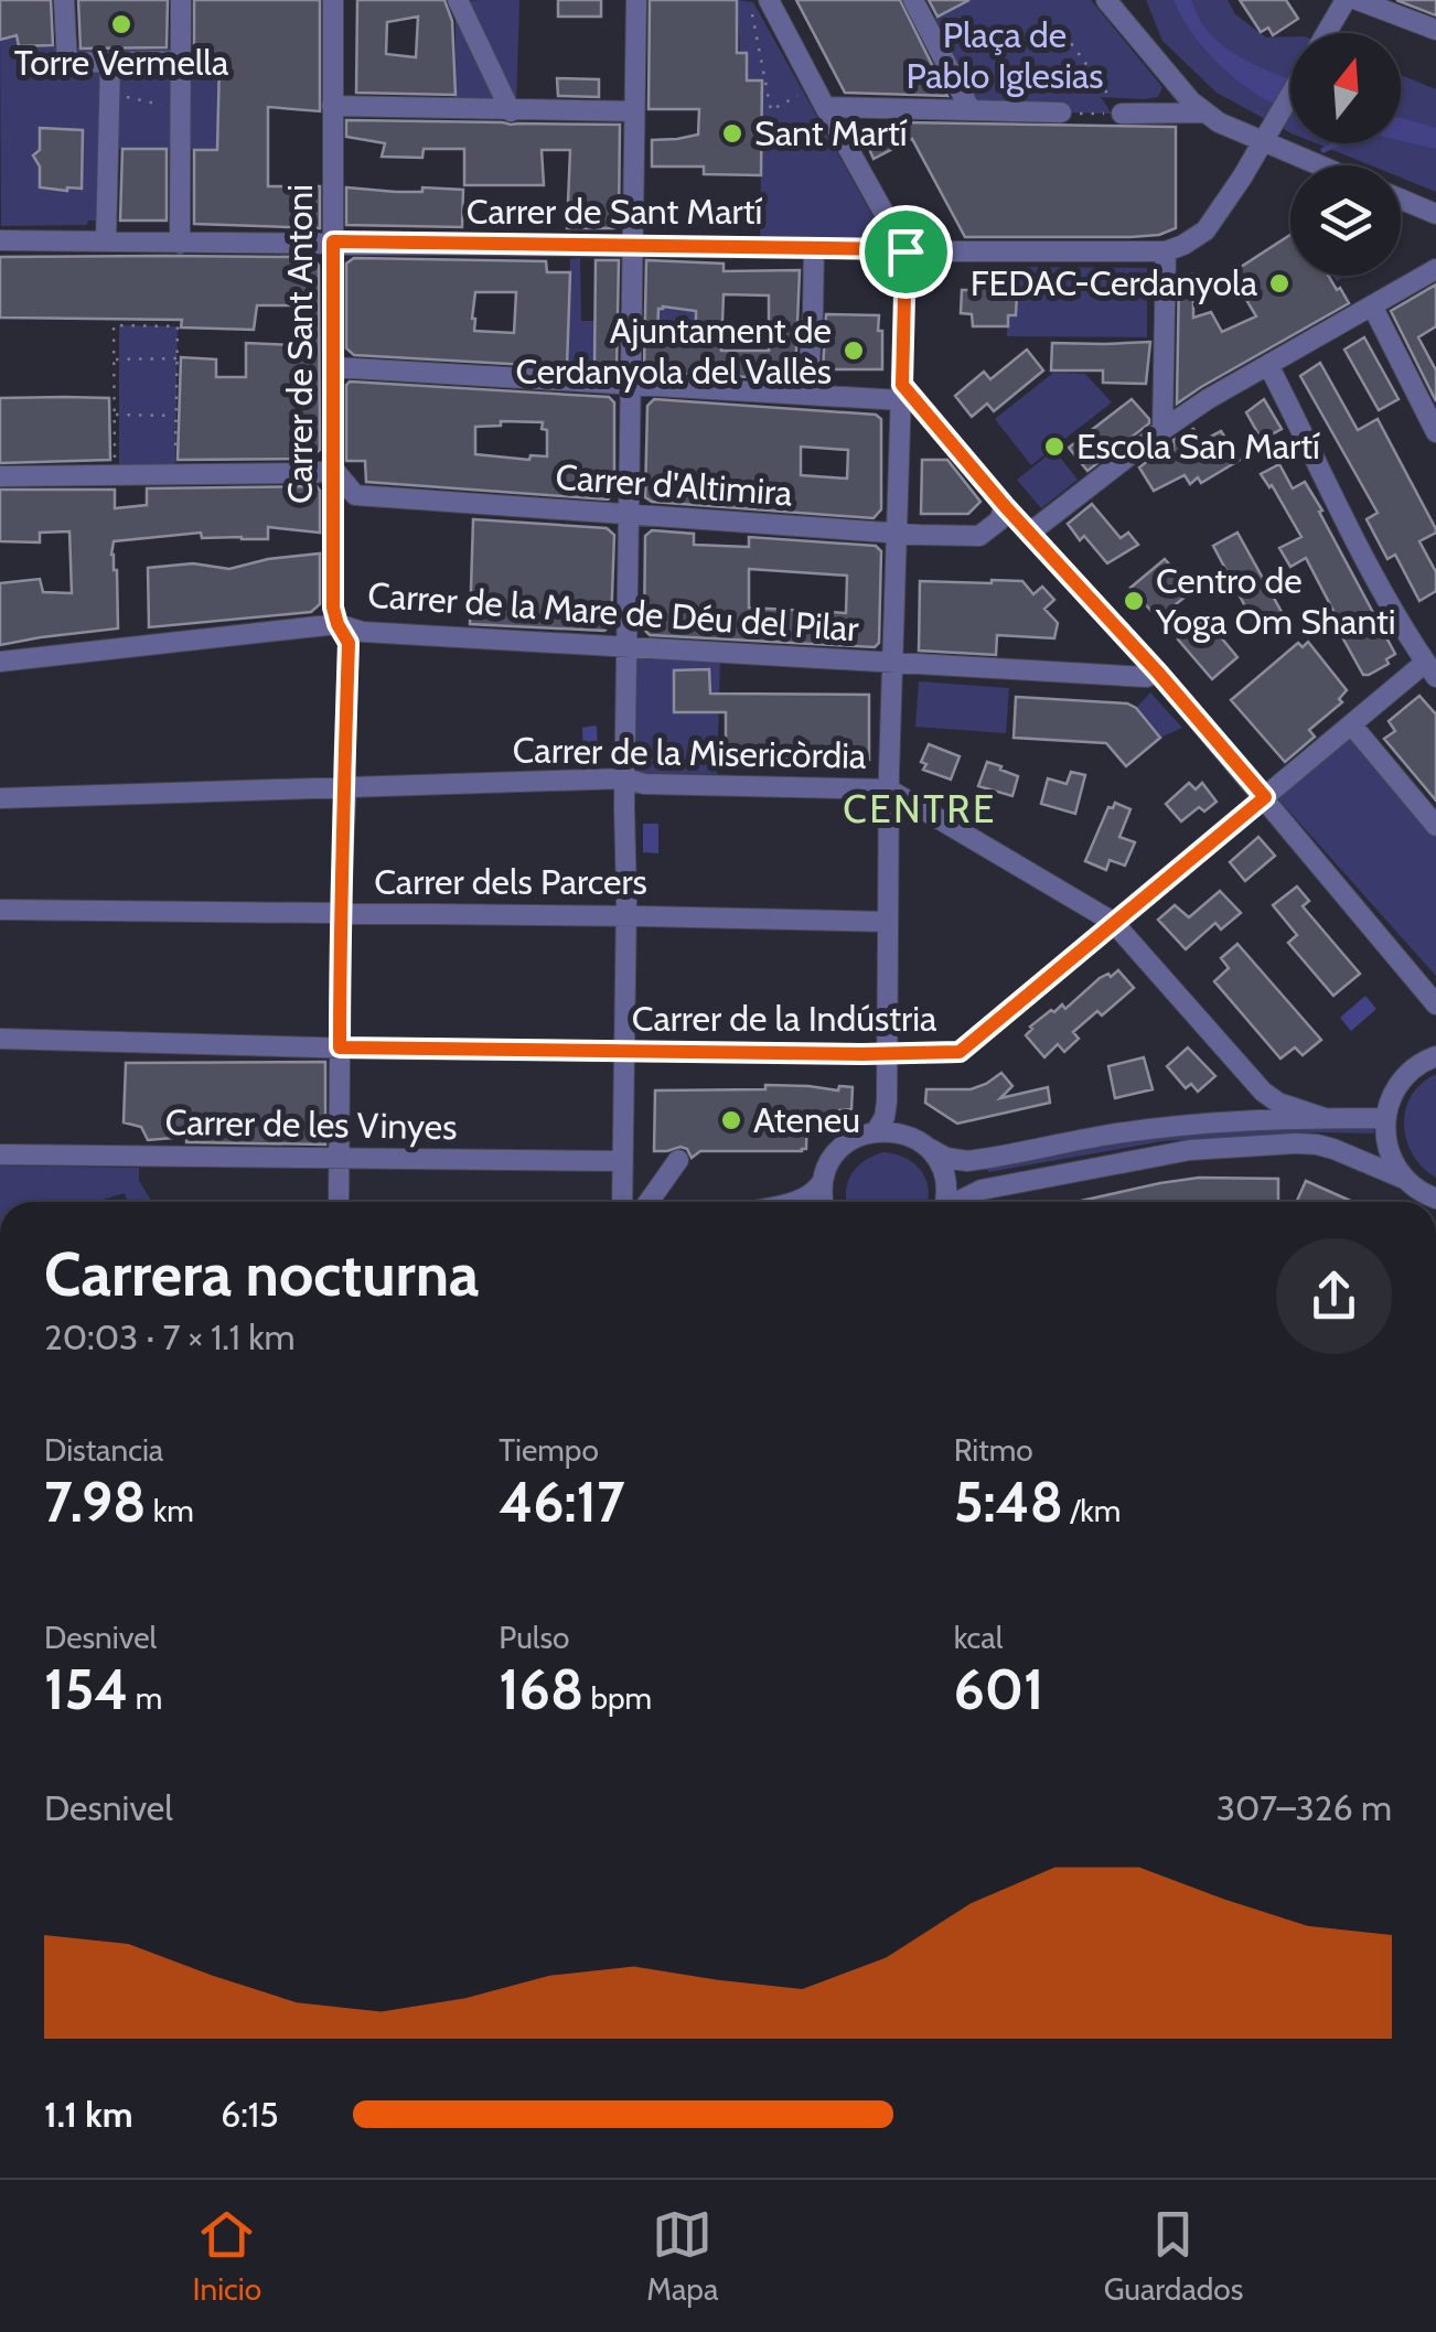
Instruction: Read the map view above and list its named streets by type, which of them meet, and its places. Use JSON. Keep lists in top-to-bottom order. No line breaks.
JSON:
{"streets":{"street":["Carrer de Sant Martí","Carrer de Sant Antoni","Carrer d'Altimira","Carrer de la Mare de Déu del Pilar","Carrer de la Misericòrdia","Carrer dels Parcers","Carrer de la Indústria","Carrer de les Vinyes"]},"crossings":[["Carrer de Sant Martí","Carrer de Sant Antoni"],["Carrer de Sant Antoni","Carrer d'Altimira"],["Carrer de Sant Antoni","Carrer de la Mare de Déu del Pilar"],["Carrer de Sant Antoni","Carrer de la Misericòrdia"],["Carrer de Sant Antoni","Carrer dels Parcers"],["Carrer de Sant Antoni","Carrer de la Indústria"],["Carrer de Sant Antoni","Carrer de les Vinyes"],["Carrer de la Misericòrdia","Carrer de la Indústria"]],"districts":["CENTRE"],"parks":["Plaça de Pablo Iglesias"],"places":["Torre Vermella","Sant Martí","FEDAC-Cerdanyola","Ajuntament de Cerdanyola del Vallès","Escola San Martí","Centro de Yoga Om Shanti","Ateneu"],"north":"top","page":{"heading":["Carrera nocturna","20:03 · 7 × 1.1 km"],"stats":[["Distancia","7.98 km"],["Tiempo","46:17"],["Ritmo","5:48 /km"],["Desnivel","154 m"],["Pulso","168 bpm"],["kcal","601"]],"chart":["Desnivel","307–326 m"],"list":[{"name":"1.1 km","note":"6:15"}],"tabs":["Inicio","Mapa","Guardados"]}}
